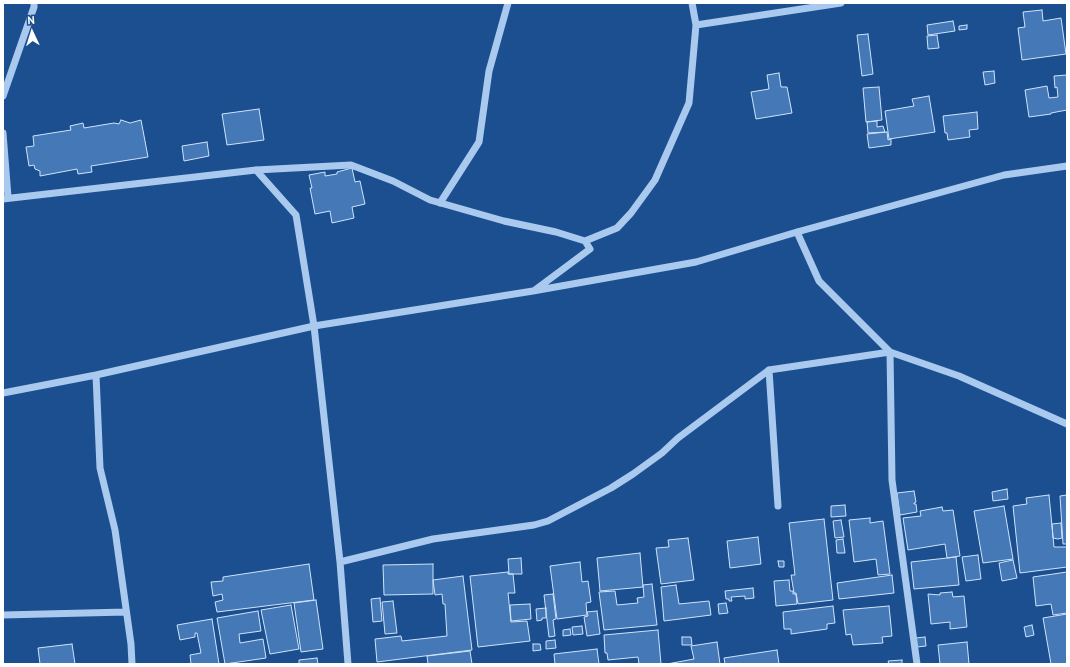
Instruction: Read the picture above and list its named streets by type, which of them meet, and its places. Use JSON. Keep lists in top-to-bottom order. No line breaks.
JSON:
{"north":"top"}
